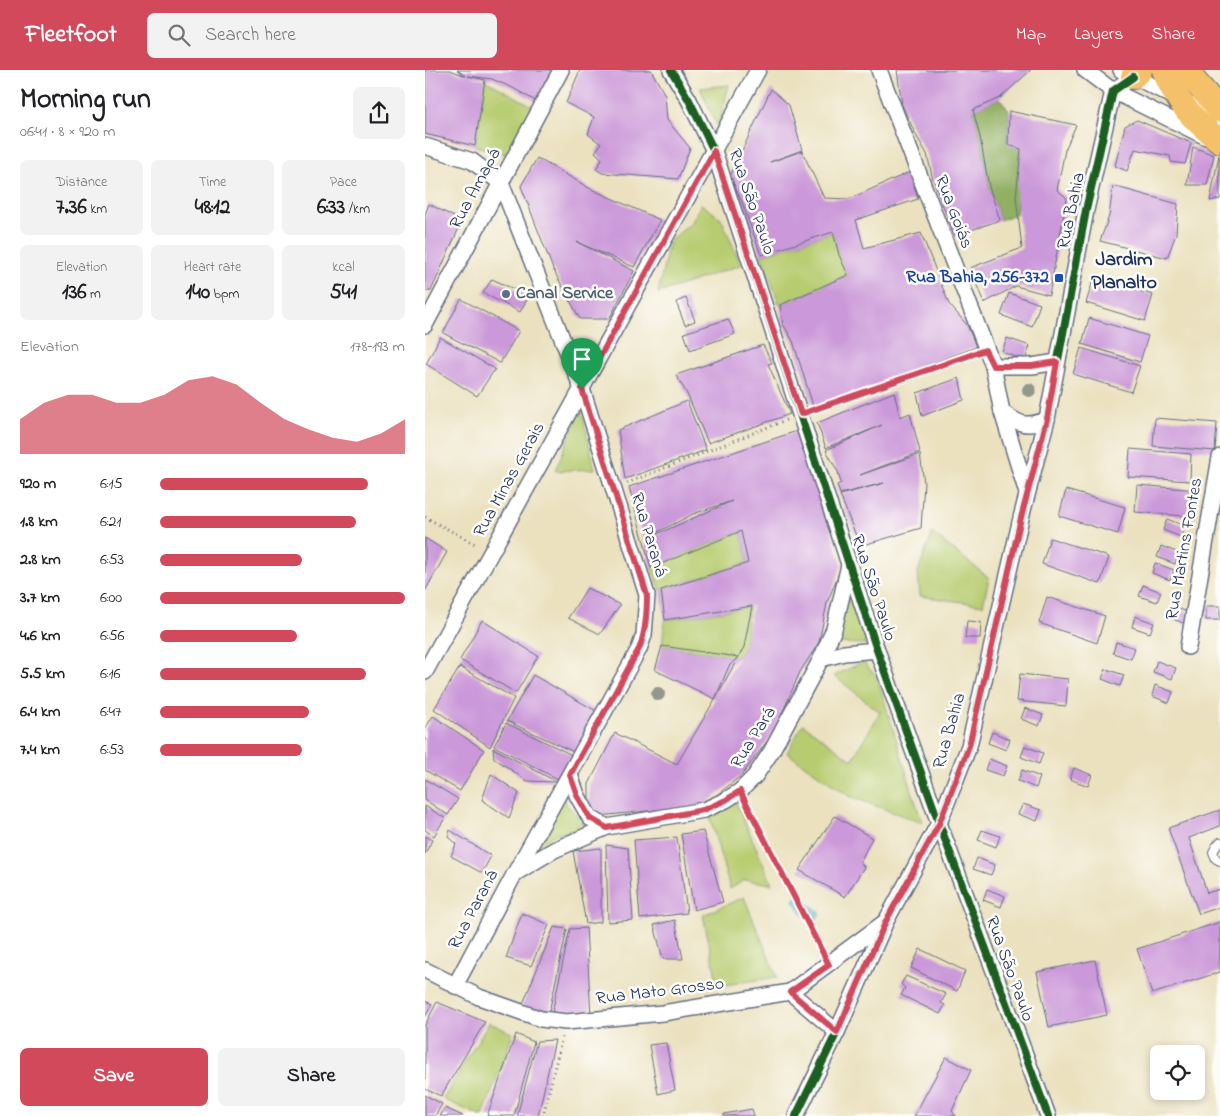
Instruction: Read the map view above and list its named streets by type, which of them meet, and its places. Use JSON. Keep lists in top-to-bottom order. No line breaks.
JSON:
{"streets":{"street":["Rua Amapá","Rua São Paulo","Rua Bahia","Rua Goiás","Rua Minas Gerais","Rua Paraná","Rua Martins Fontes","Rua Pará","Rua Mato Grosso"]},"crossings":[["Rua Amapá","Rua Paraná"],["Rua São Paulo","Rua Bahia"],["Rua São Paulo","Rua Minas Gerais"],["Rua São Paulo","Rua Pará"],["Rua Bahia","Rua Mato Grosso"],["Rua Minas Gerais","Rua Paraná"],["Rua Paraná","Rua Pará"],["Rua Paraná","Rua Mato Grosso"]],"districts":["Jardim Planalto"],"places":{"transit":["Rua Bahia, 256-372"],"other":["Canal Service"]},"page":{"header":"Fleetfoot","search":"Search here","nav":["Map","Layers","Share"],"heading":["Morning run","06:41 · 8 × 920 m"],"stats":[["Distance","7.36 km"],["Time","48:12"],["Pace","6:33 /km"],["Elevation","136 m"],["Heart rate","140 bpm"],["kcal","541"]],"chart":["Elevation","178–193 m"],"list":[{"name":"920 m","note":"6:15"},{"name":"1.8 km","note":"6:21"},{"name":"2.8 km","note":"6:53"},{"name":"3.7 km","note":"6:00"},{"name":"4.6 km","note":"6:56"},{"name":"5.5 km","note":"6:16"},{"name":"6.4 km","note":"6:47"},{"name":"7.4 km","note":"6:53"}],"buttons":["Save","Share"]}}
